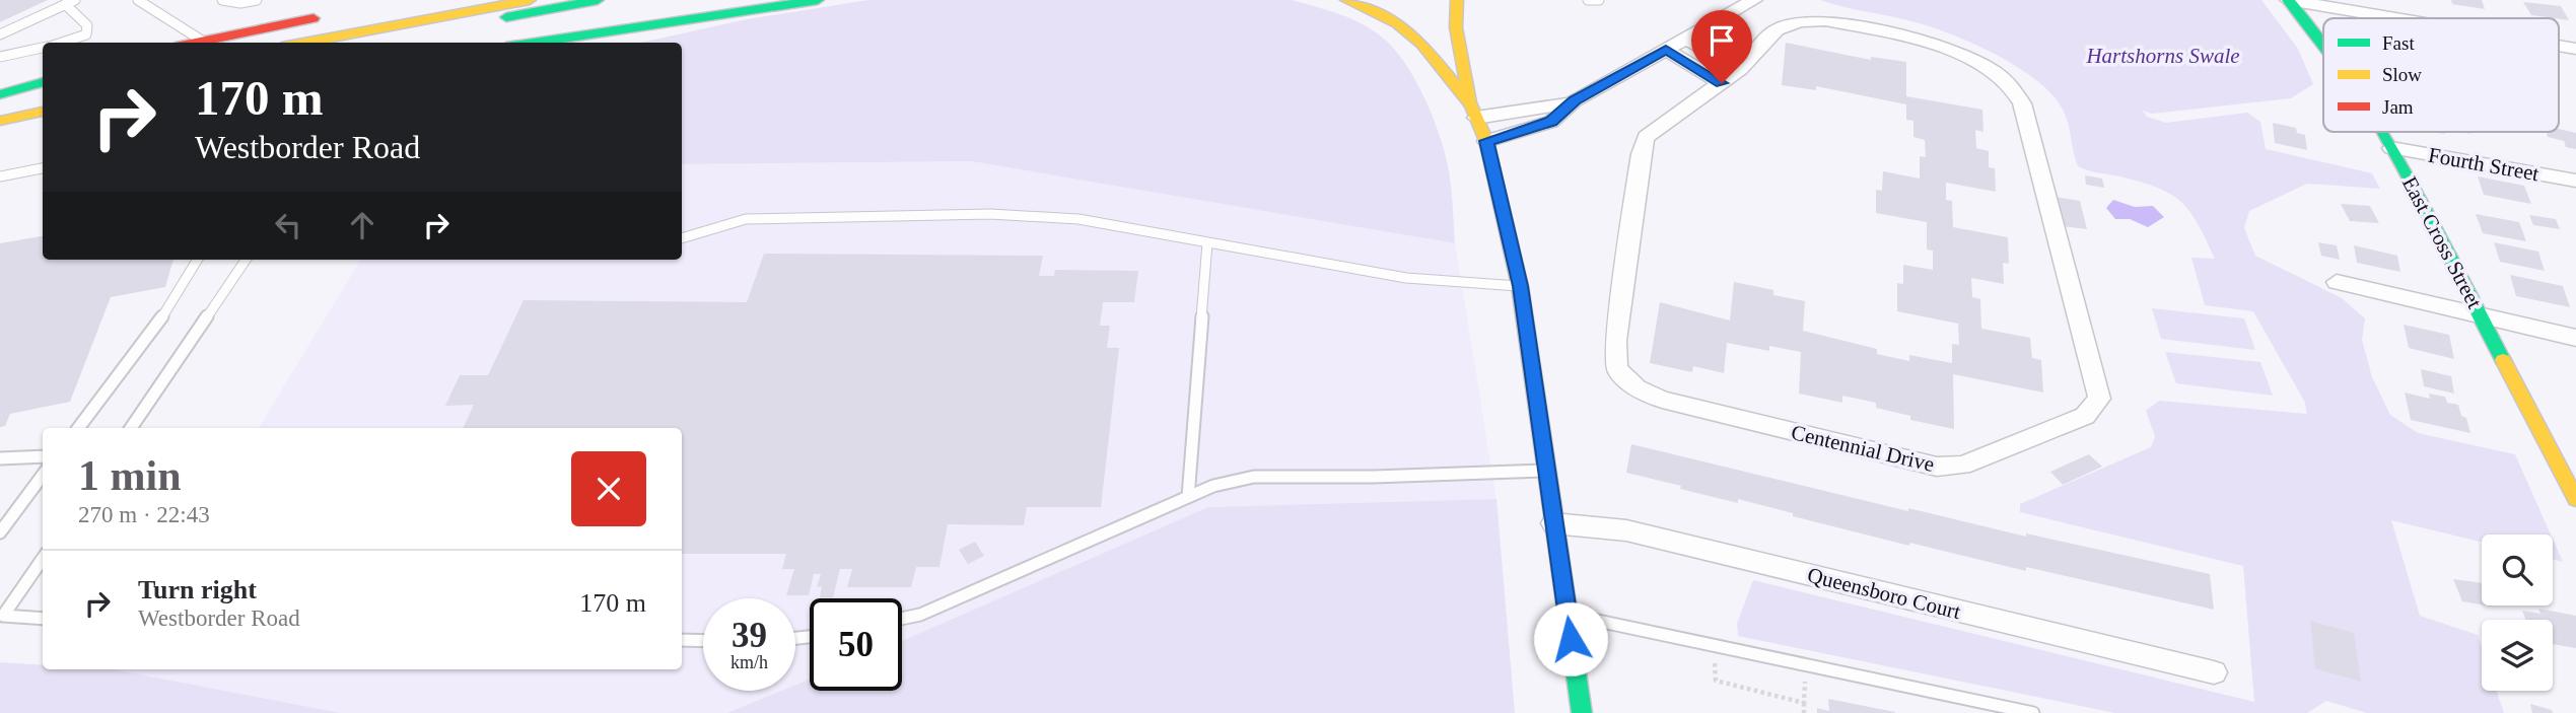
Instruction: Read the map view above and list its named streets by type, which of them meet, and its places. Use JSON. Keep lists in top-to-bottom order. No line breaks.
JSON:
{"streets":{"main road":["East Cross Street"],"street":["Fourth Street","Centennial Drive","Queensboro Court"]},"crossings":[["Fourth Street","East Cross Street"]],"parks":["Hartshorns Swale"],"legend":["Fast","Slow","Jam"],"page":{"turn":["170 m","Westborder Road"],"heading":["1 min","270 m · 22:43"],"list":[{"name":"Turn right","note":"Westborder Road","value":"170 m"}],"speed":"39 km/h","limit":"50"}}
